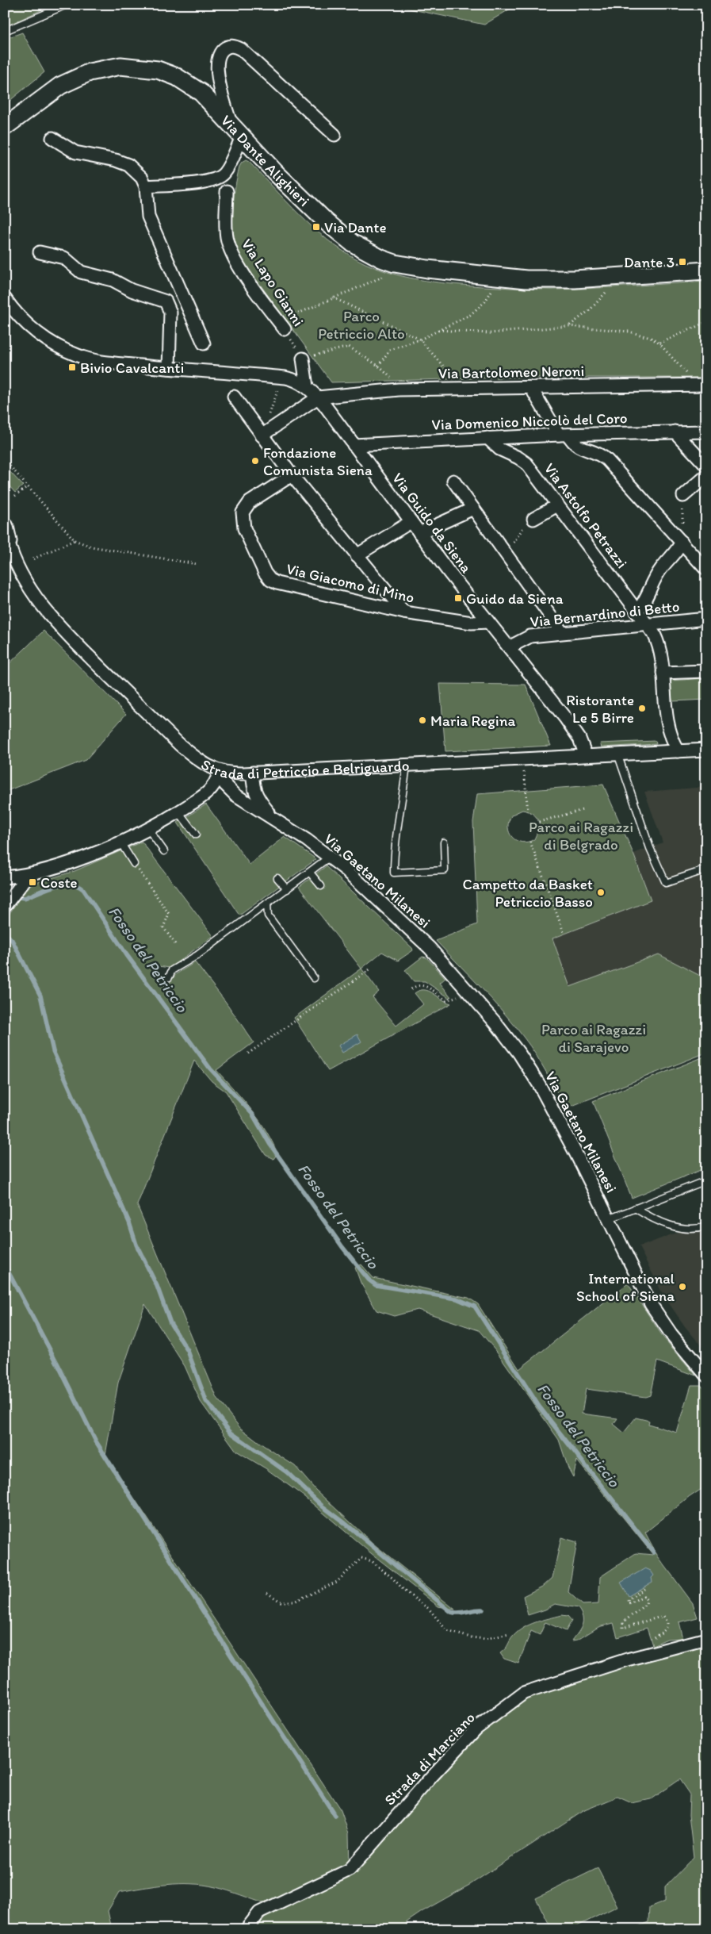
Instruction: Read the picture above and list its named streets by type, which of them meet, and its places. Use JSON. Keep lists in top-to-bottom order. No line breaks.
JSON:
{"streets":{"street":["Via Dante Alighieri","Via Lapo Gianni","Via Bartolomeo Neroni","Via Domenico Niccolò del Coro","Via Astolfo Petrazzi","Via Guido da Siena","Via Giacomo di Mino","Via Bernardino di Betto","Strada di Petriccio e Belriguardo","Via Gaetano Milanesi","Strada di Marciano"]},"crossings":[["Via Bartolomeo Neroni","Via Guido da Siena"],["Via Domenico Niccolò del Coro","Via Astolfo Petrazzi"],["Via Domenico Niccolò del Coro","Via Guido da Siena"],["Via Astolfo Petrazzi","Via Bernardino di Betto"],["Via Astolfo Petrazzi","Strada di Petriccio e Belriguardo"],["Via Guido da Siena","Via Giacomo di Mino"],["Via Guido da Siena","Via Bernardino di Betto"],["Via Guido da Siena","Strada di Petriccio e Belriguardo"],["Strada di Petriccio e Belriguardo","Via Gaetano Milanesi"]],"water":["Fosso del Petriccio"],"parks":["Parco Petriccio Alto","Parco ai Ragazzi di Belgrado","Parco ai Ragazzi di Sarajevo"],"places":{"transit":["Via Dante","Dante 3","Bivio Cavalcanti","Guido da Siena","Coste"],"other":["Fondazione Comunista Siena","Ristorante Le 5 Birre","Maria Regina","Campetto da Basket Petriccio Basso","International School of Siena"]}}
